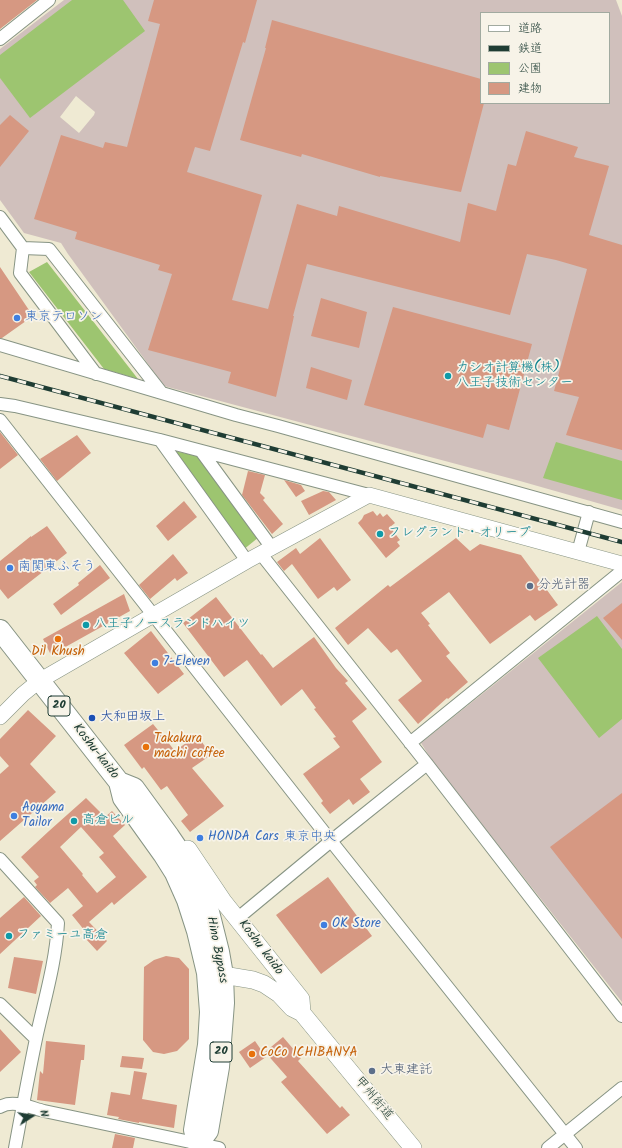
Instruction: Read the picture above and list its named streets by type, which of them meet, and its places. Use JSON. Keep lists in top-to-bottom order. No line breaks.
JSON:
{"streets":{"highway":["20","Koshu-kaido","Hino Bypass"],"main road":["Koshu kaido","甲州街道"]},"crossings":[["Koshu-kaido","Koshu kaido"],["Koshu-kaido","Hino Bypass"],["Koshu kaido","Hino Bypass"],["Koshu kaido","甲州街道"]],"places":["東京テロソン","カシオ計算機(株) 八王子技術センター","フレグラント・オリーブ","南関東ふそう","分光計器","八王子ノースランドハイツ","Dil Khush","7-Eleven","大和田坂上","Takakura machi coffee","Aoyama Tailor","高倉ビル","HONDA Cars 東京中央","OK Store","ファミーユ高倉","CoCo ICHIBANYA","大東建託"],"legend":["道路","鉄道","公園","建物"],"north":"right"}
